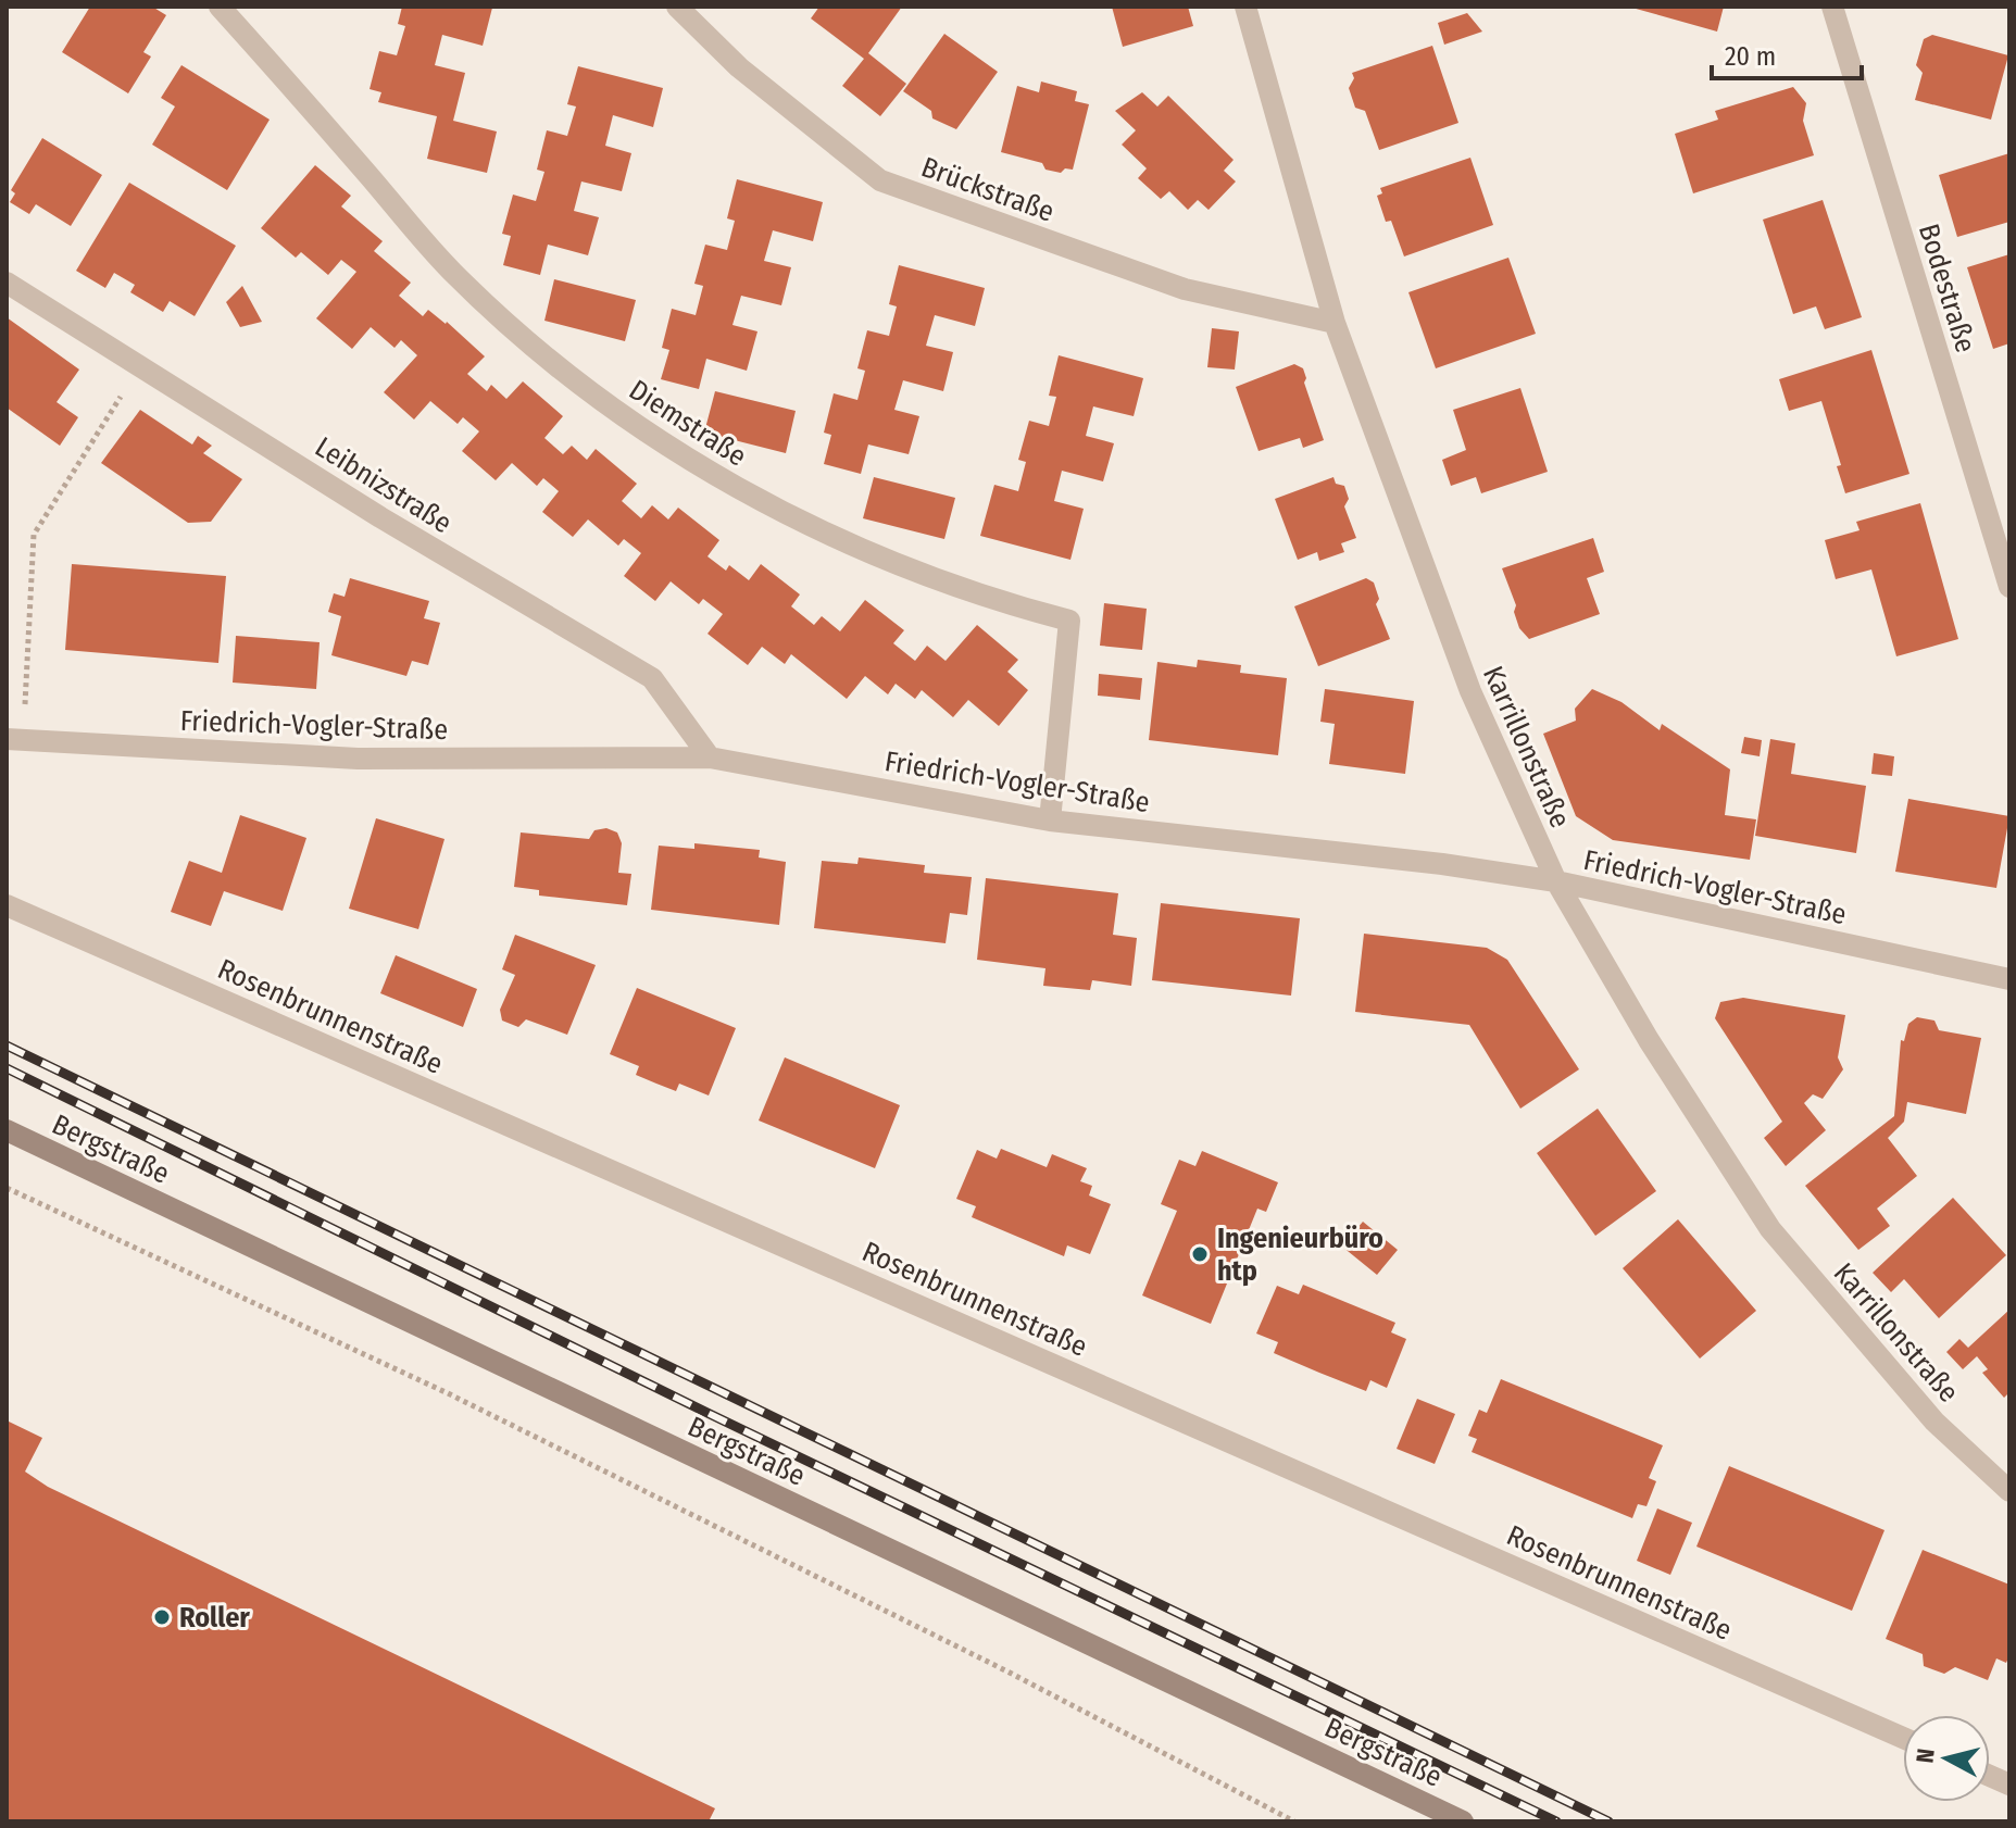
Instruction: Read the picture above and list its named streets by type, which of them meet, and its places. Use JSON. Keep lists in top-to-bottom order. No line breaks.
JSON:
{"streets":{"main road":["Bergstraße"],"street":["Brückstraße","Bodestraße","Diemstraße","Leibnizstraße","Friedrich-Vogler-Straße","Karrillonstraße","Rosenbrunnenstraße"]},"crossings":[["Brückstraße","Karrillonstraße"],["Diemstraße","Friedrich-Vogler-Straße"],["Leibnizstraße","Friedrich-Vogler-Straße"],["Friedrich-Vogler-Straße","Karrillonstraße"]],"places":["Ingenieurbüro htp","Roller"],"scale_bar":"20 m","north":"left"}
